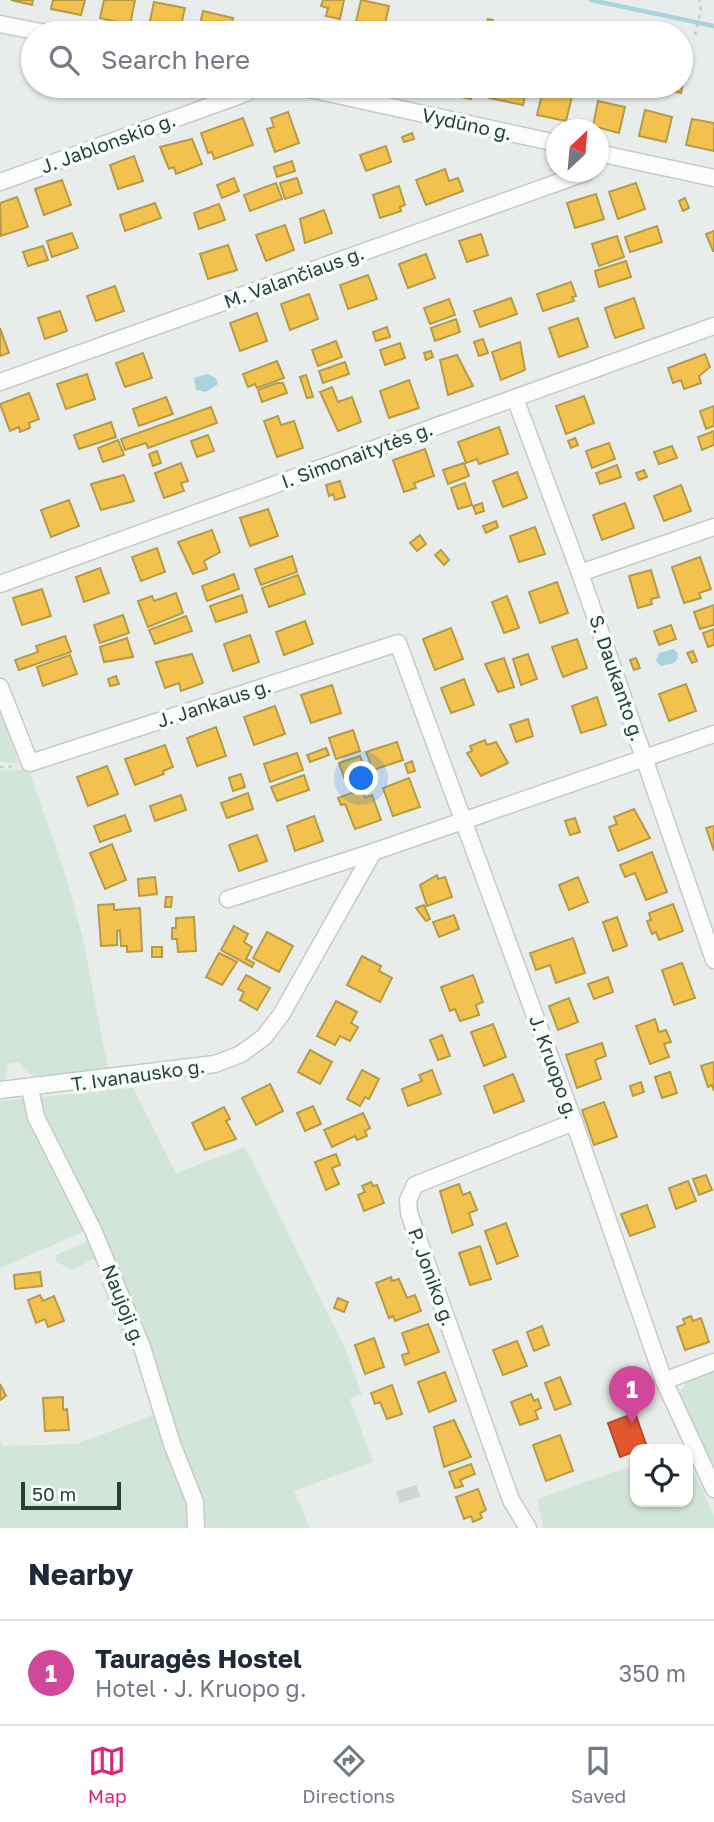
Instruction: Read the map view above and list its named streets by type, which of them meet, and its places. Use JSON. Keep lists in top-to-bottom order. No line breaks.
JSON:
{"streets":{"street":["Vydūno g.","J. Jablonskio g.","M. Valančiaus g.","I. Simonaitytės g.","S. Daukanto g.","J. Jankaus g.","J. Kruopo g.","T. Ivanausko g.","P. Joniko g.","Naujoji g."]},"crossings":[["I. Simonaitytės g.","S. Daukanto g."],["J. Jankaus g.","J. Kruopo g."],["J. Kruopo g.","P. Joniko g."],["T. Ivanausko g.","Naujoji g."]],"scale_bar":"50 m","north":"top right","page":{"search":"Search here","pins":"1","scale":"50 m","heading":"Nearby","list":[{"mark":"1","name":"Tauragės Hostel","note":"Hotel · J. Kruopo g.","value":"350 m"}],"nav":["Map","Directions","Saved"]}}
